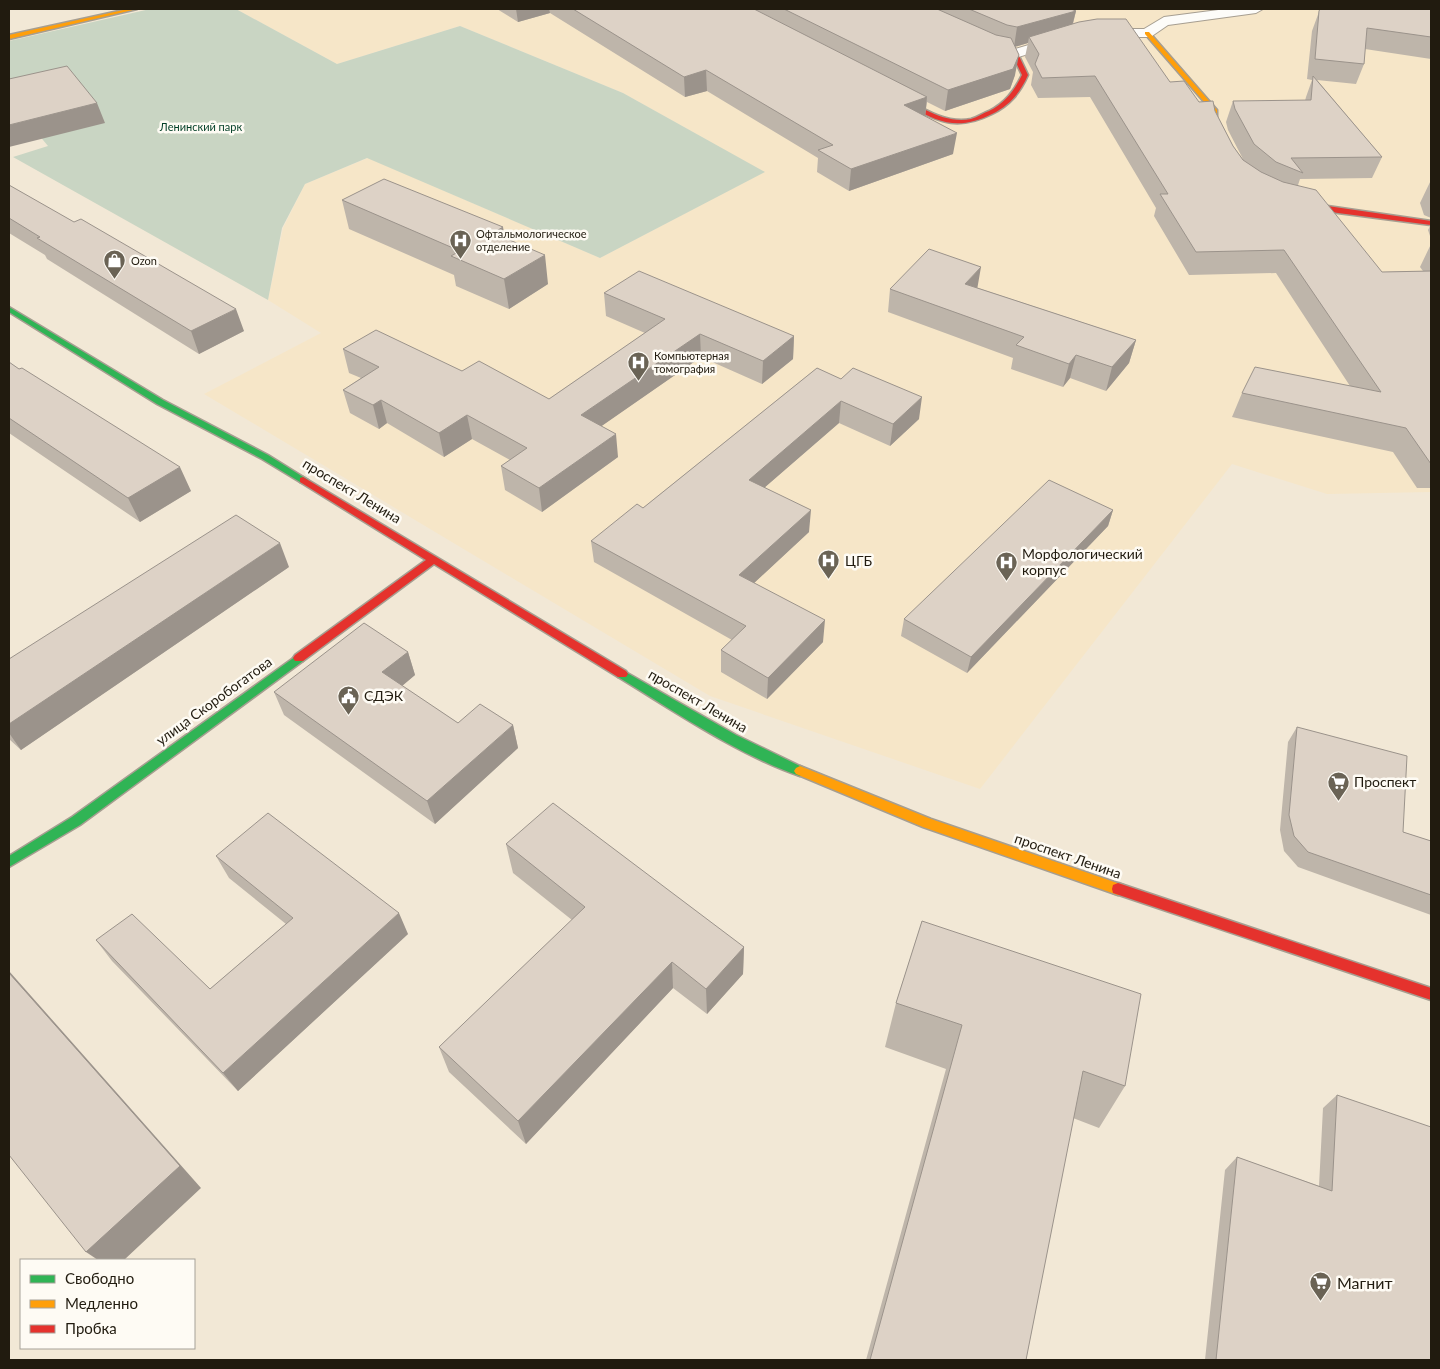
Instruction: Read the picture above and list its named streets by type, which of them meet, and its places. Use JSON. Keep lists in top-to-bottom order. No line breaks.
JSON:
{"streets":{"street":["проспект Ленина","улица Скоробогатова"]},"crossings":[["проспект Ленина","улица Скоробогатова"]],"parks":["Ленинский парк"],"places":{"hospital":["Офтальмологическое отделение","Компьютерная томография","ЦГБ","Морфологический корпус"],"shop":["Ozon"],"public building":["СДЭК"],"supermarket":["Проспект","Магнит"]},"legend":["Свободно","Медленно","Пробка"]}
